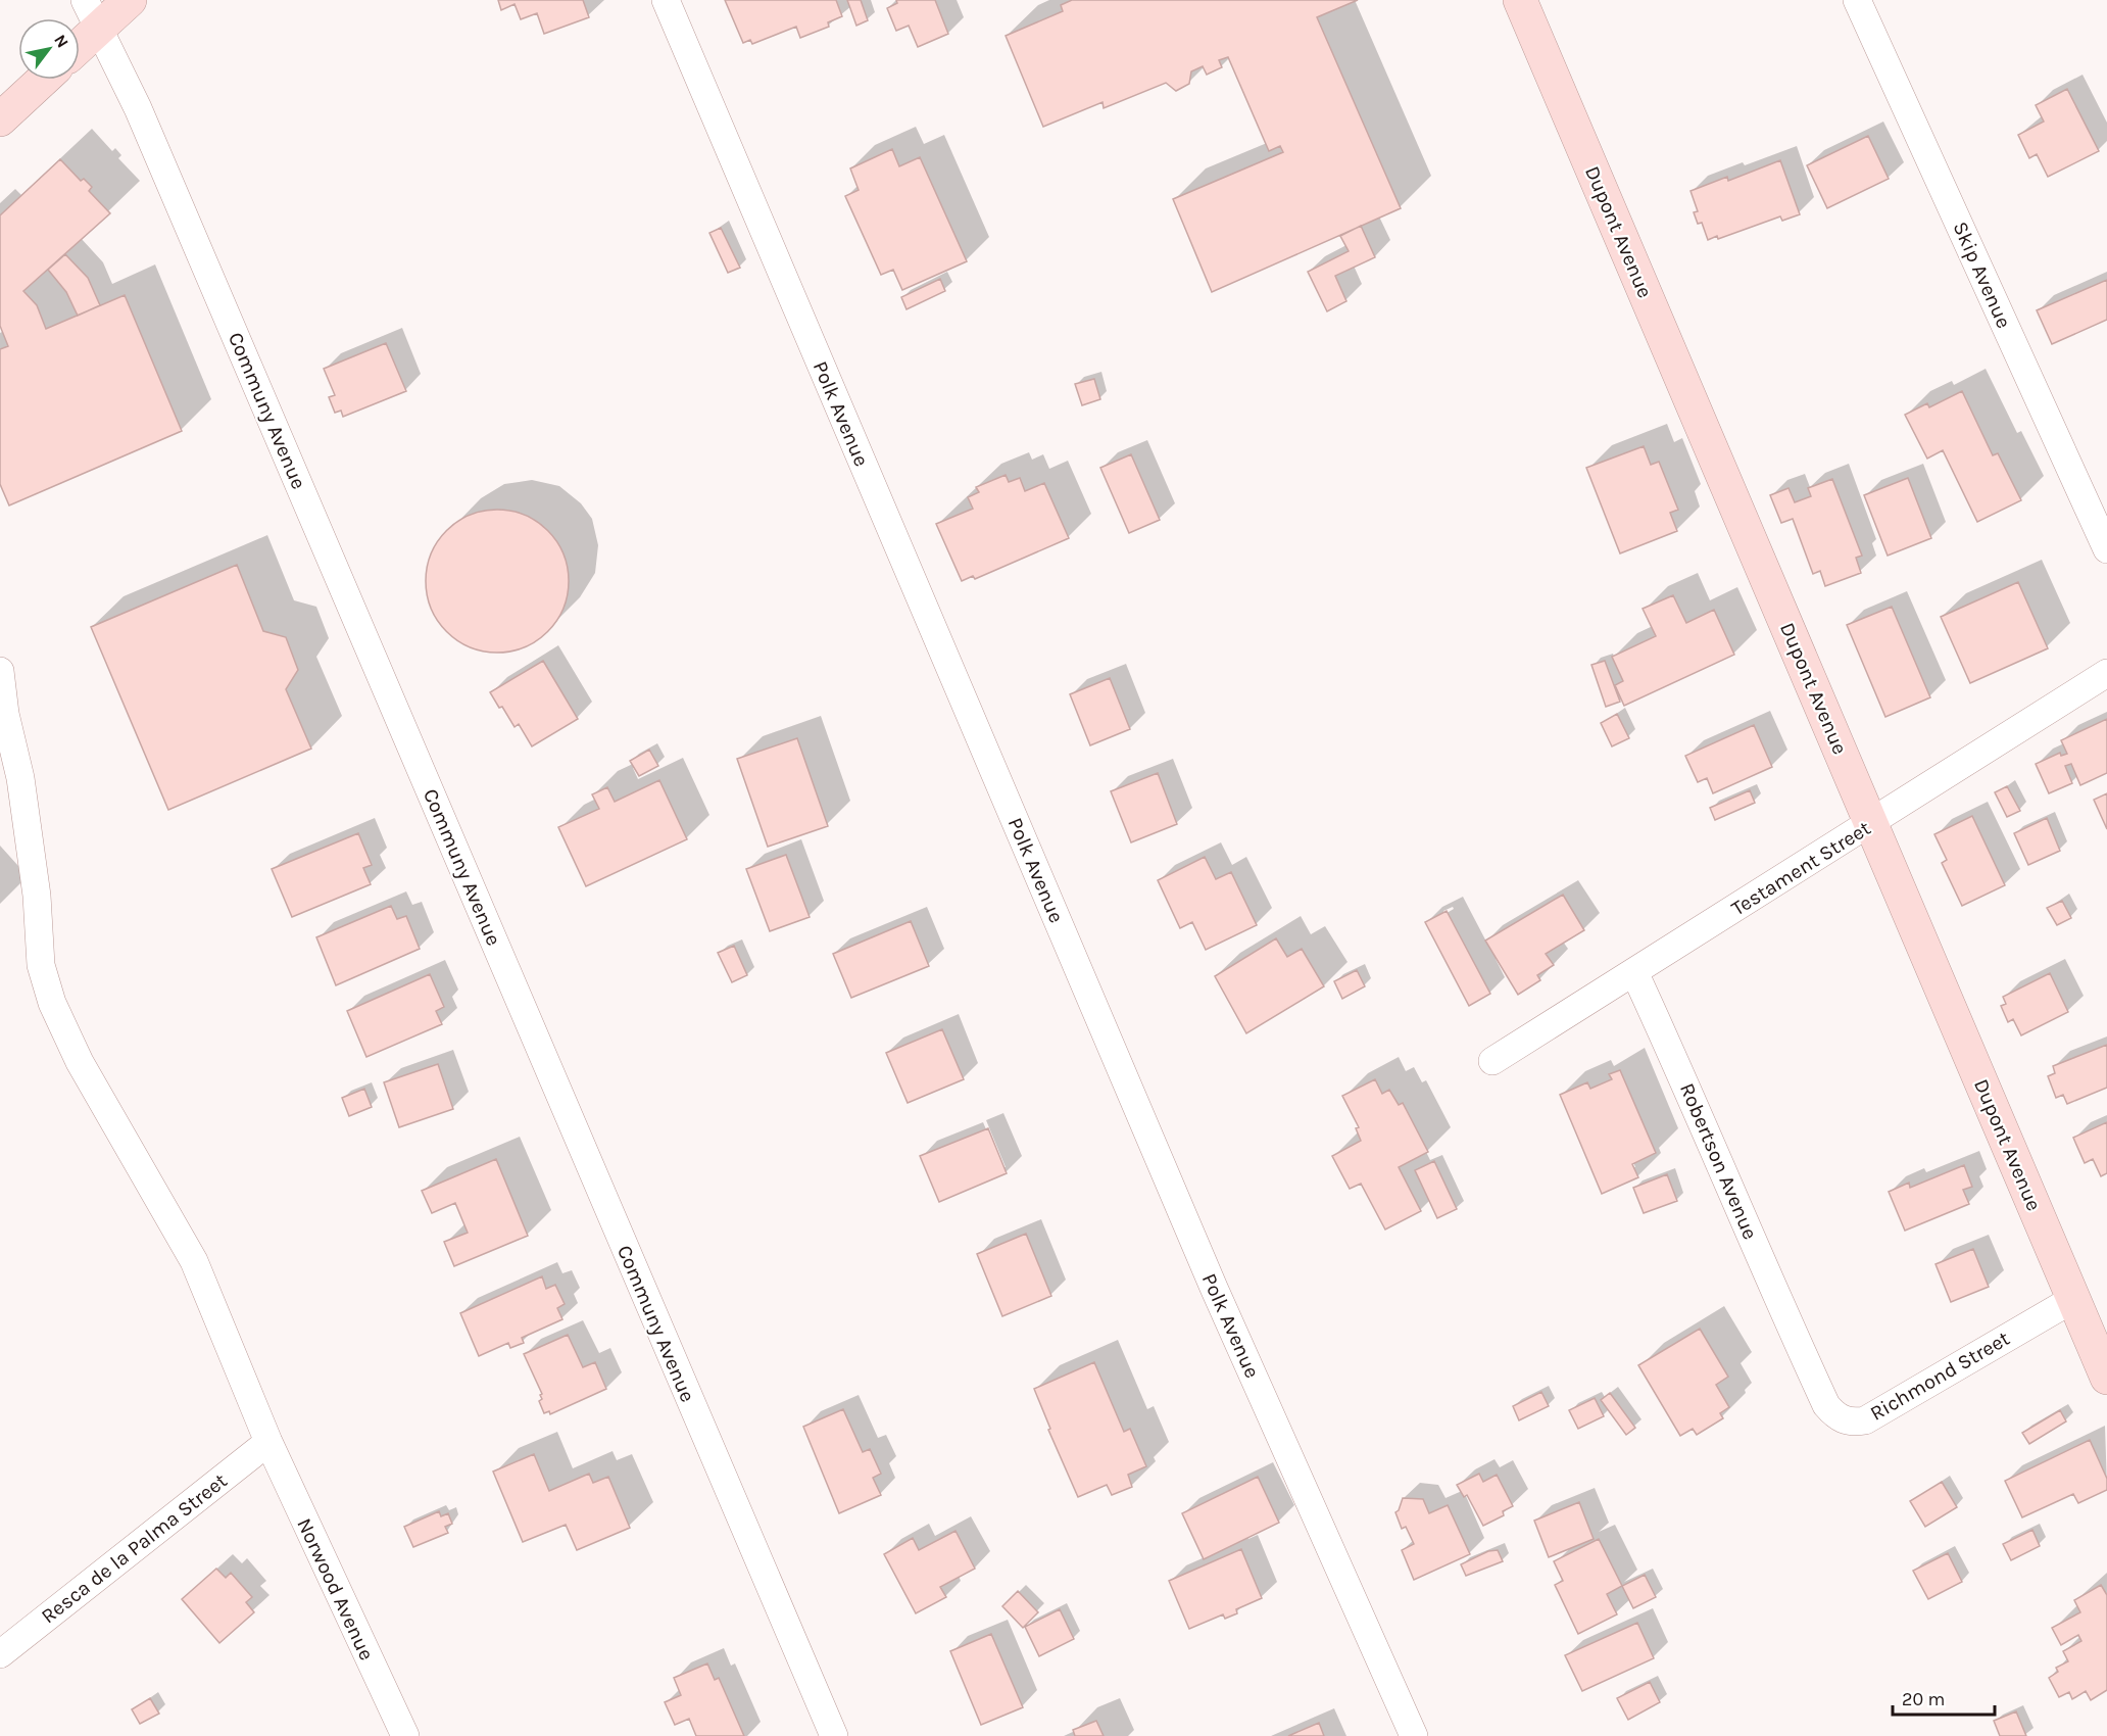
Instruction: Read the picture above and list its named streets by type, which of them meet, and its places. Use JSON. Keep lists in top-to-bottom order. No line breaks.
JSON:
{"streets":{"street":["Dupont Avenue","Skip Avenue","Communy Avenue","Polk Avenue","Testament Street","Robertson Avenue","Richmond Street","Resca de la Palma Street","Norwood Avenue"]},"crossings":[["Dupont Avenue","Testament Street"],["Dupont Avenue","Richmond Street"],["Testament Street","Robertson Avenue"],["Robertson Avenue","Richmond Street"],["Resca de la Palma Street","Norwood Avenue"]],"scale_bar":"20 m","north":"top right"}
